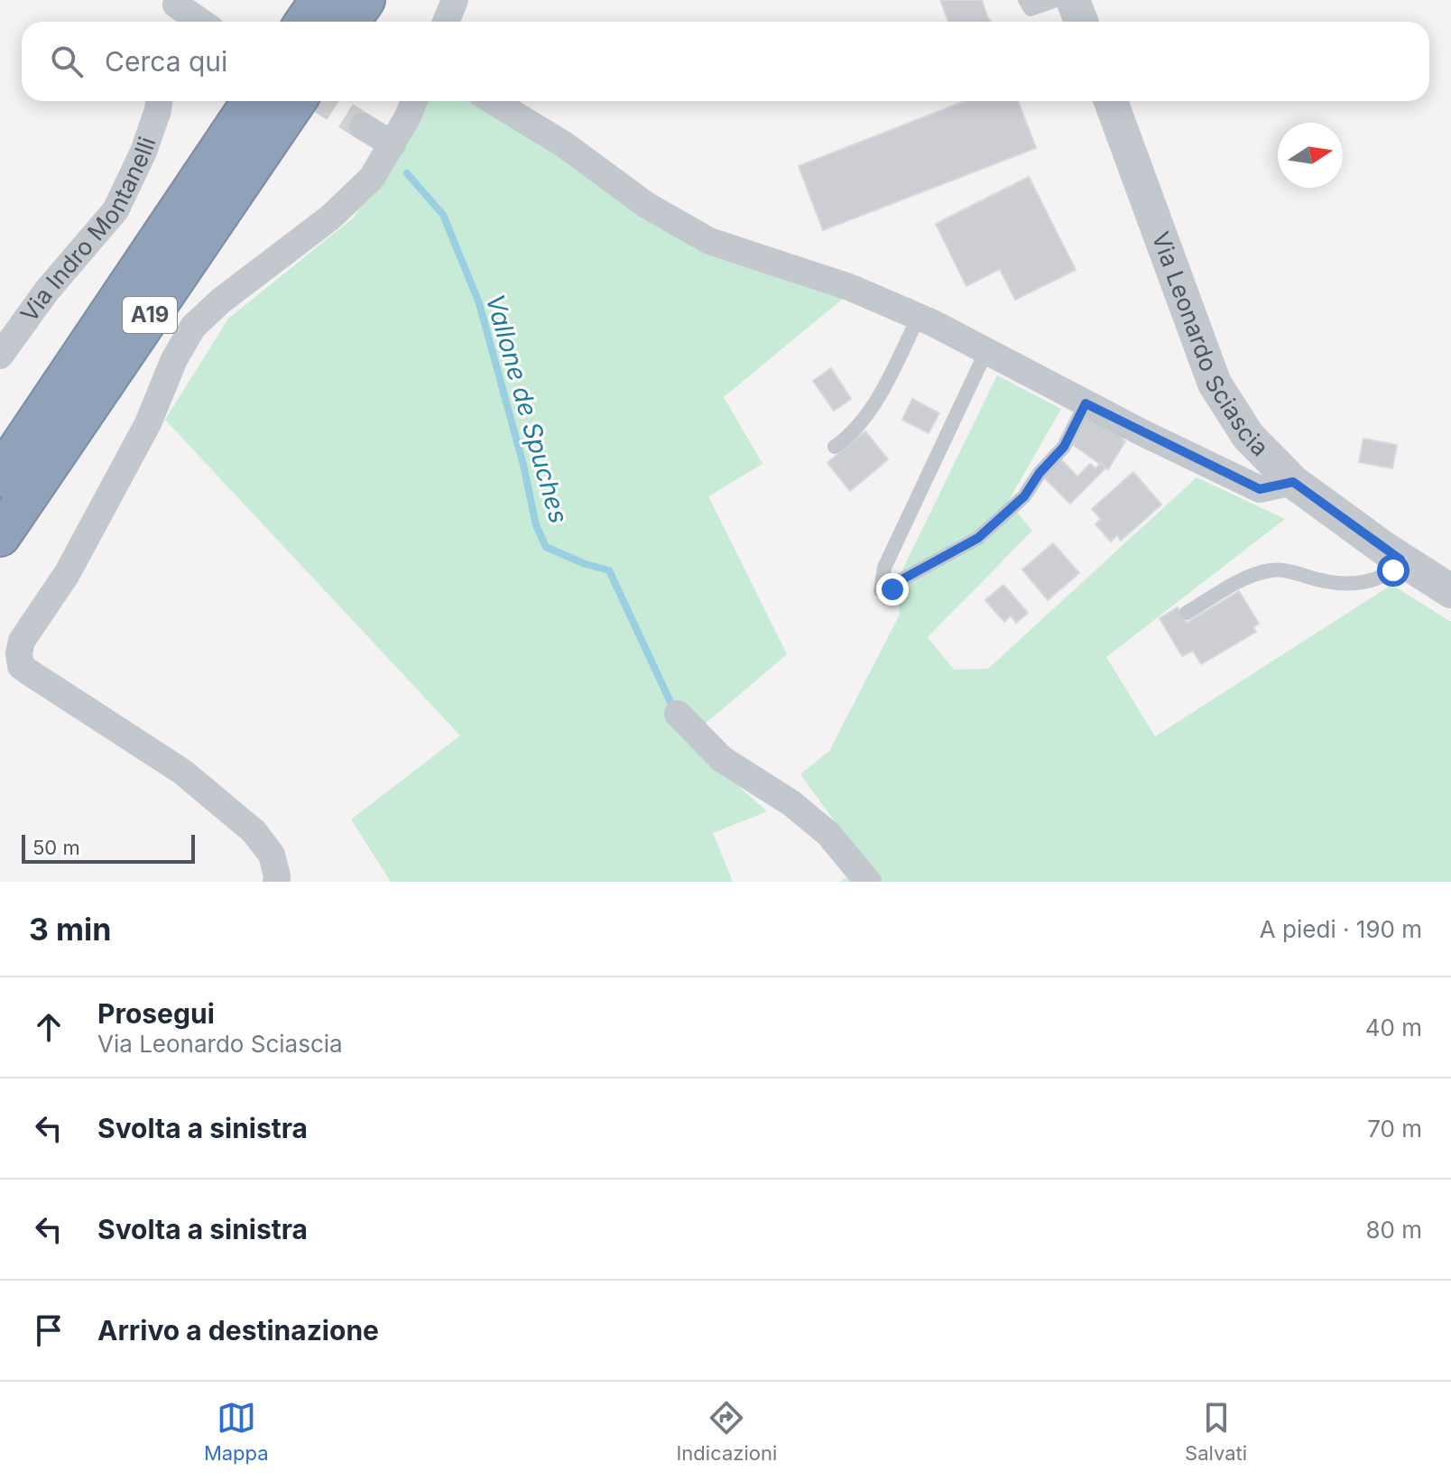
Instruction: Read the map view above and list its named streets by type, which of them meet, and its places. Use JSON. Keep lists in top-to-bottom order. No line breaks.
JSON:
{"streets":{"highway":["A19"],"street":["Via Indro Montanelli","Via Leonardo Sciascia"]},"water":["Vallone de Spuches"],"scale_bar":"50 m","north":"right","page":{"search":"Cerca qui","scale":"50 m","heading":["3 min","A piedi · 190 m"],"list":[["Prosegui","Via Leonardo Sciascia","40 m"],["Svolta a sinistra","70 m"],["Svolta a sinistra","80 m"],"Arrivo a destinazione"],"nav":["Mappa","Indicazioni","Salvati"]}}
